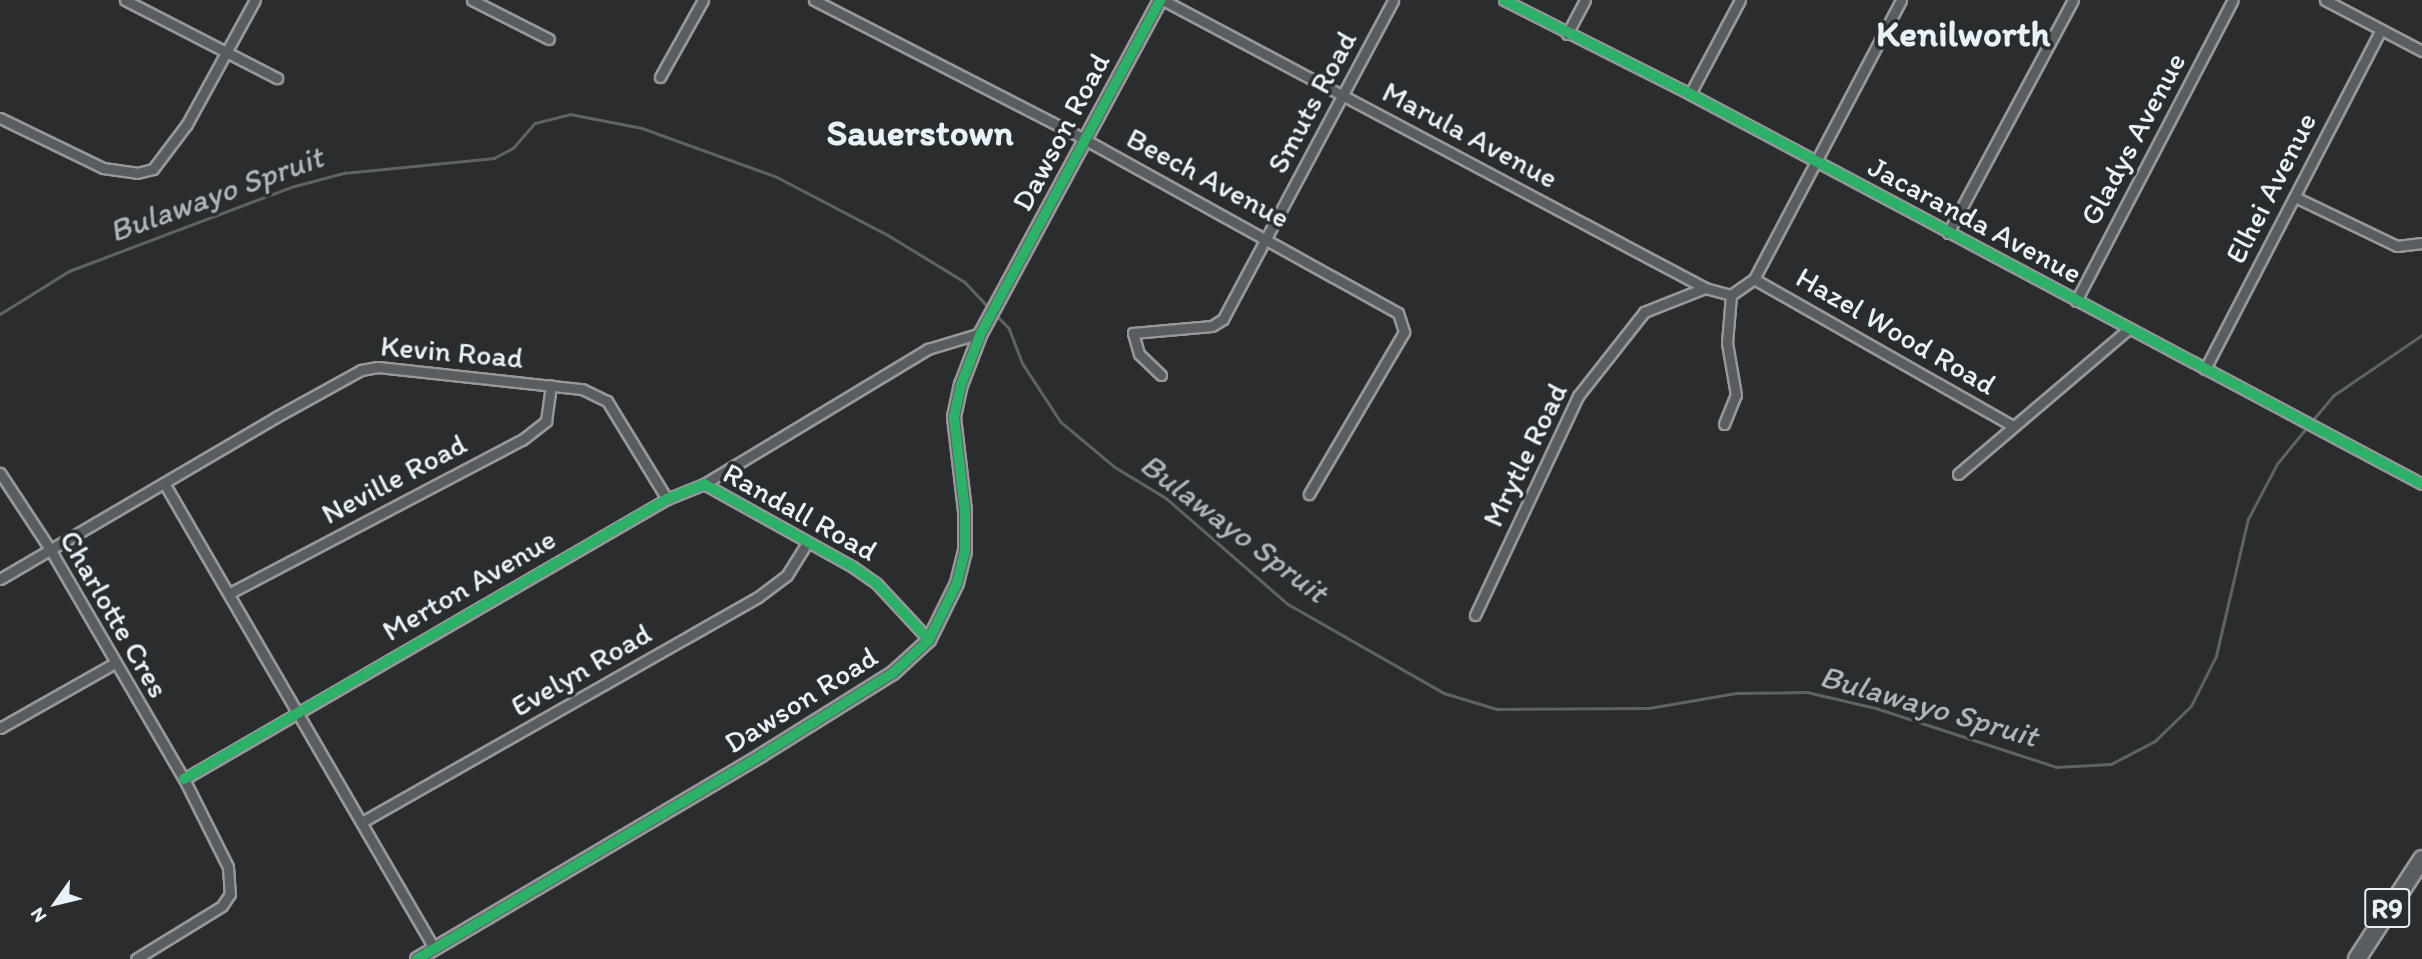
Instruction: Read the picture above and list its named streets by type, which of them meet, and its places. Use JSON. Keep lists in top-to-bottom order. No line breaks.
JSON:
{"streets":{"highway":["R9"],"street":["Smuts Road","Dawson Road","Marula Avenue","Gladys Avenue","Beech Avenue","Elhei Avenue","Jacaranda Avenue","Hazel Wood Road","Kevin Road","Mrytle Road","Neville Road","Randall Road","Merton Avenue","Charlotte Cres","Evelyn Road"]},"crossings":[["Smuts Road","Marula Avenue"],["Smuts Road","Beech Avenue"],["Dawson Road","Marula Avenue"],["Dawson Road","Beech Avenue"],["Dawson Road","Randall Road"],["Marula Avenue","Mrytle Road"],["Gladys Avenue","Jacaranda Avenue"],["Elhei Avenue","Jacaranda Avenue"],["Kevin Road","Neville Road"],["Kevin Road","Randall Road"],["Kevin Road","Merton Avenue"],["Kevin Road","Charlotte Cres"],["Randall Road","Merton Avenue"],["Randall Road","Evelyn Road"]],"districts":["Kenilworth","Sauerstown"],"water":["Bulawayo Spruit"],"north":"bottom left"}
